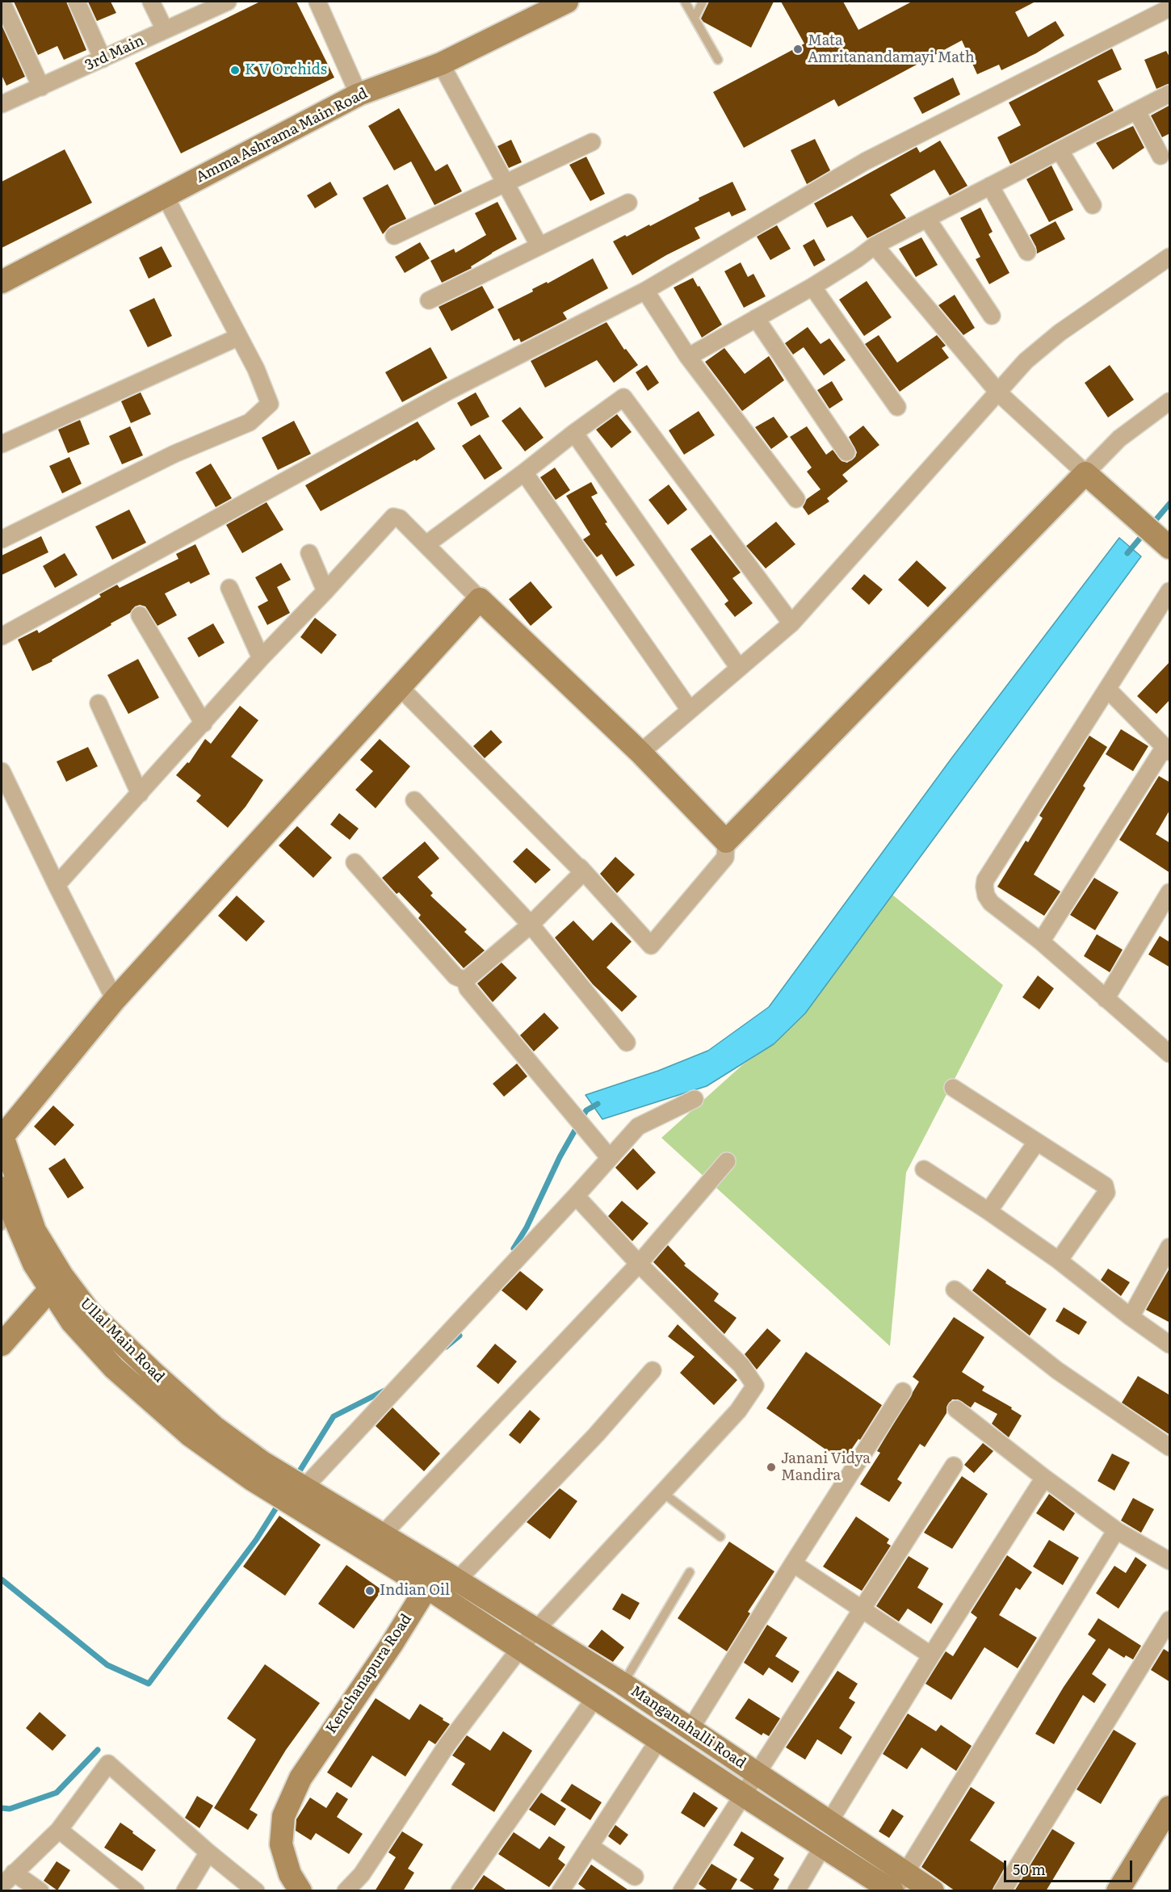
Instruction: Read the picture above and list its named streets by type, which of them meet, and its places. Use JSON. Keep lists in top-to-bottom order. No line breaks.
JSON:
{"streets":{"street":["3rd Main","Amma Ashrama Main Road","Ullal Main Road","Kenchanapura Road","Manganahalli Road"]},"crossings":[["Kenchanapura Road","Manganahalli Road"]],"places":["Mata Amritanandamayi Math","K V Orchids","Janani Vidya Mandira","Indian Oil"],"scale_bar":"50 m"}
